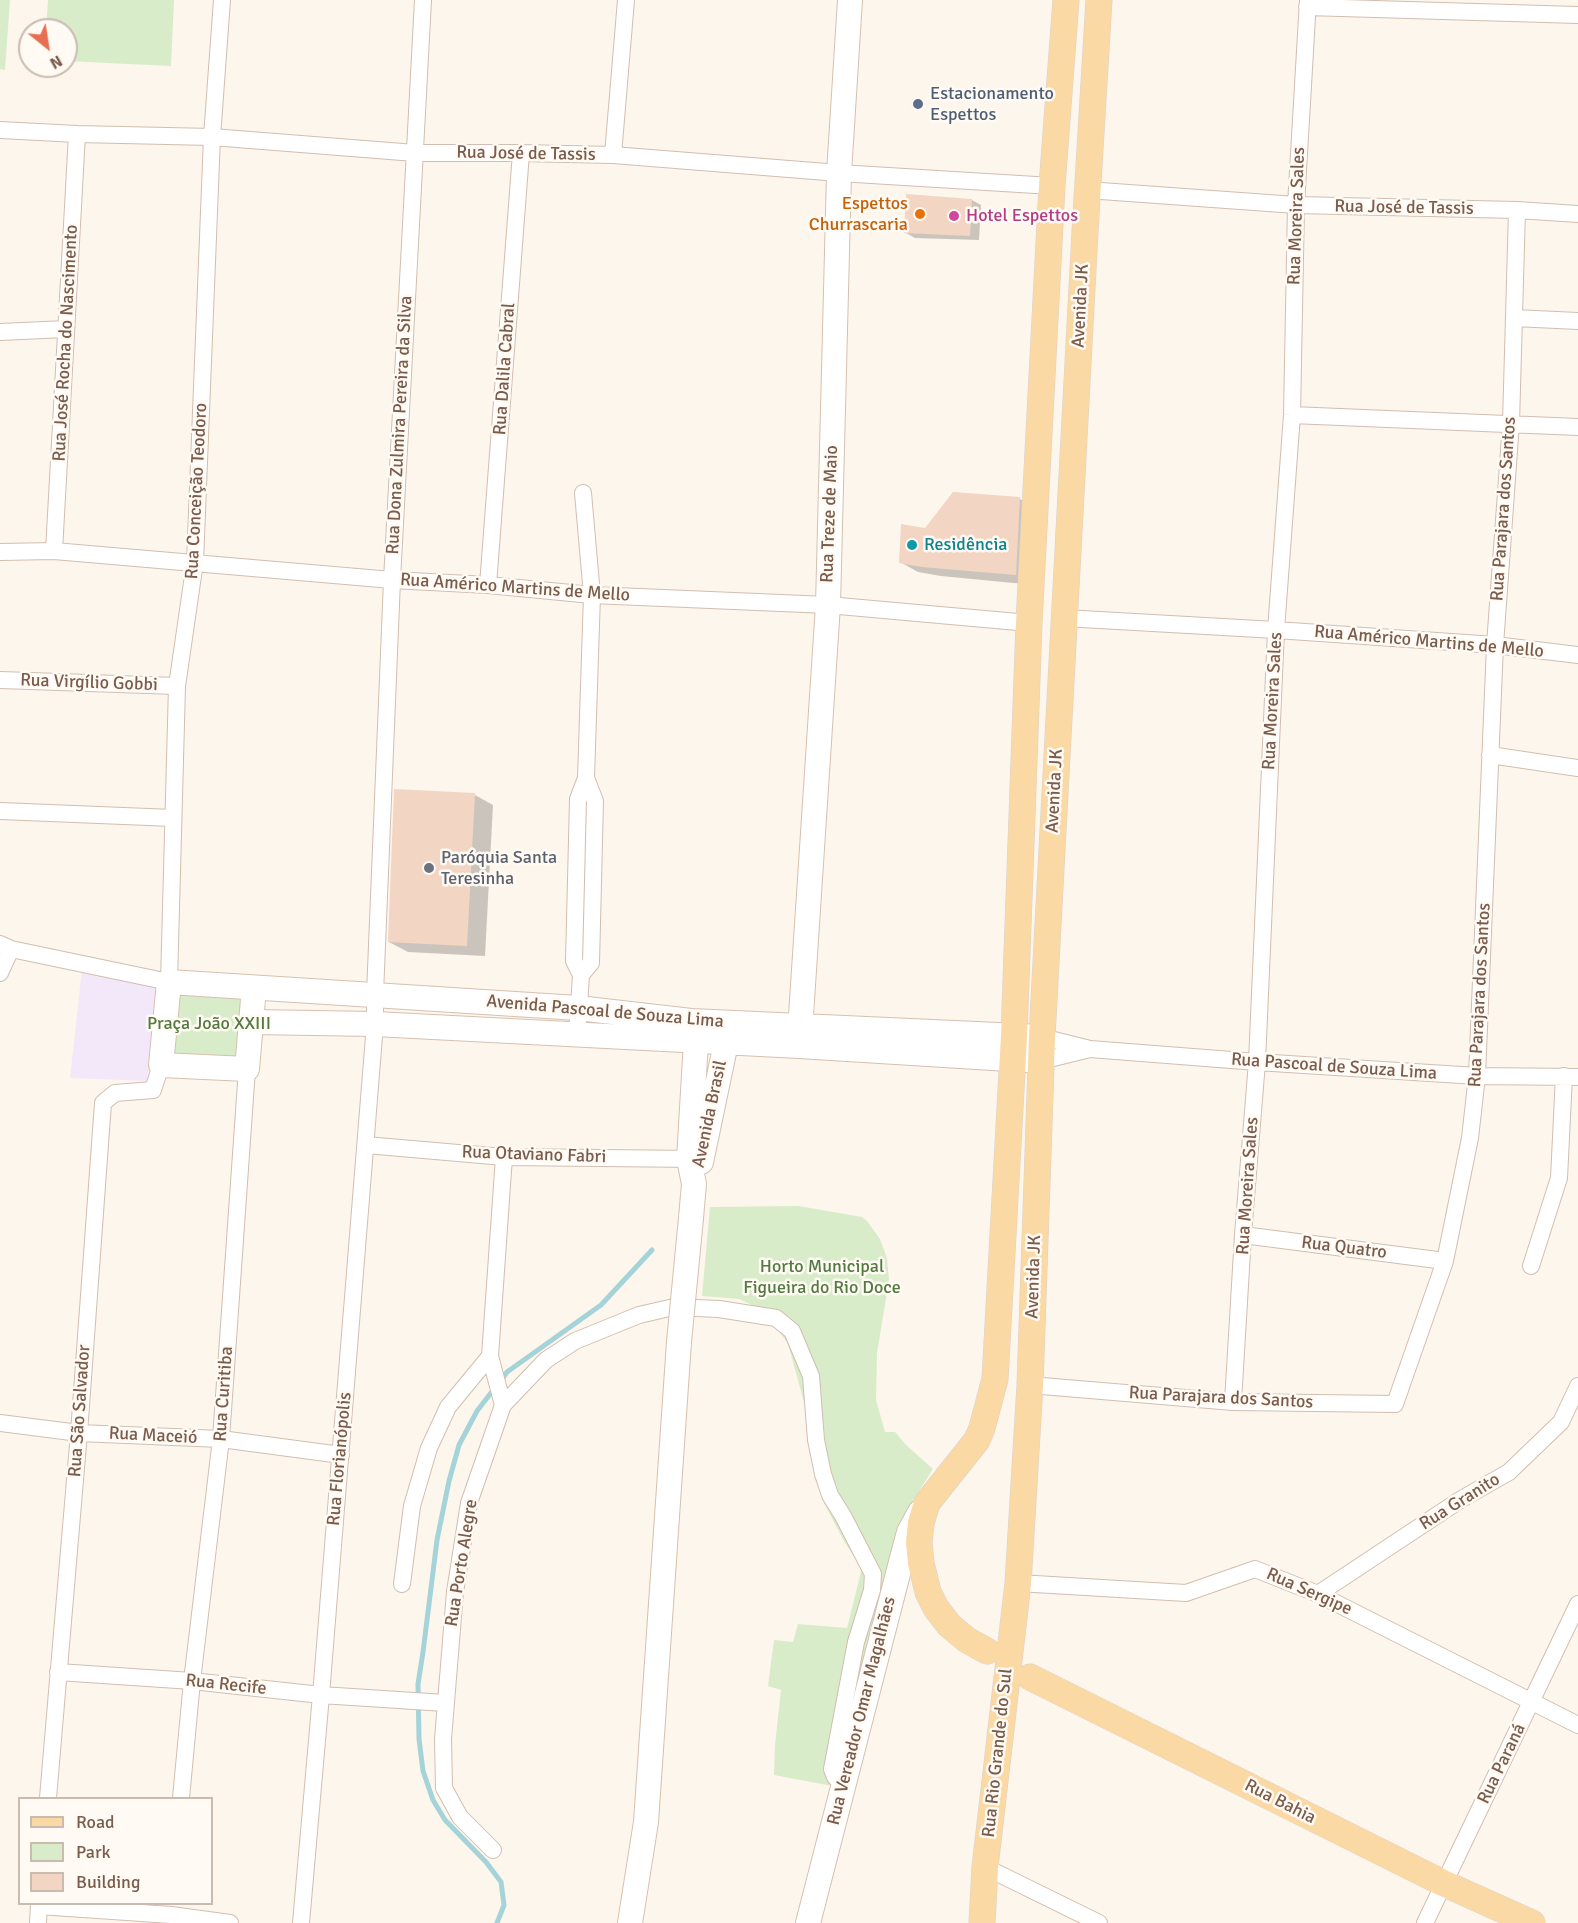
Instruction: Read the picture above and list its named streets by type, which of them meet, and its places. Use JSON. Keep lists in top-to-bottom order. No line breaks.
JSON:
{"streets":{"main road":["Avenida JK","Rua Rio Grande do Sul","Rua Bahia"],"street":["Rua José de Tassis","Rua Moreira Sales","Rua José Rocha do Nascimento","Rua Dalila Cabral","Rua Dona Zulmira Pereira da Silva","Rua Conceição Teodoro","Rua Parajara dos Santos","Rua Treze de Maio","Rua Américo Martins de Mello","Rua Virgílio Gobbi","Avenida Pascoal de Souza Lima","Rua Pascoal de Souza Lima","Avenida Brasil","Rua Otaviano Fabri","Rua Quatro","Rua Curitiba","Rua São Salvador","Rua Maceió","Rua Florianópolis","Rua Granito","Rua Porto Alegre","Rua Sergipe","Rua Recife","Rua Vereador Omar Magalhães","Rua Paraná"]},"crossings":[["Rua José de Tassis","Rua Moreira Sales"],["Rua José de Tassis","Avenida JK"],["Rua José de Tassis","Rua José Rocha do Nascimento"],["Rua José de Tassis","Rua Dalila Cabral"],["Rua José de Tassis","Rua Dona Zulmira Pereira da Silva"],["Rua José de Tassis","Rua Conceição Teodoro"],["Rua José de Tassis","Rua Parajara dos Santos"],["Rua José de Tassis","Rua Treze de Maio"],["Rua Moreira Sales","Rua Parajara dos Santos"],["Rua Moreira Sales","Rua Américo Martins de Mello"],["Rua Moreira Sales","Rua Pascoal de Souza Lima"],["Rua Moreira Sales","Rua Quatro"],["Avenida JK","Rua Parajara dos Santos"],["Avenida JK","Rua Américo Martins de Mello"],["Avenida JK","Avenida Pascoal de Souza Lima"],["Avenida JK","Rua Pascoal de Souza Lima"],["Avenida JK","Rua Sergipe"],["Avenida JK","Rua Vereador Omar Magalhães"],["Avenida JK","Rua Rio Grande do Sul"],["Rua José Rocha do Nascimento","Rua Américo Martins de Mello"],["Rua Dalila Cabral","Rua Américo Martins de Mello"],["Rua Dona Zulmira Pereira da Silva","Rua Américo Martins de Mello"],["Rua Dona Zulmira Pereira da Silva","Avenida Pascoal de Souza Lima"],["Rua Dona Zulmira Pereira da Silva","Rua Florianópolis"],["Rua Conceição Teodoro","Rua Américo Martins de Mello"],["Rua Conceição Teodoro","Rua Virgílio Gobbi"],["Rua Conceição Teodoro","Avenida Pascoal de Souza Lima"],["Rua Parajara dos Santos","Rua Américo Martins de Mello"],["Rua Parajara dos Santos","Rua Pascoal de Souza Lima"],["Rua Parajara dos Santos","Rua Quatro"],["Rua Treze de Maio","Rua Américo Martins de Mello"],["Rua Treze de Maio","Avenida Pascoal de Souza Lima"],["Avenida Pascoal de Souza Lima","Rua Pascoal de Souza Lima"],["Avenida Pascoal de Souza Lima","Avenida Brasil"],["Avenida Pascoal de Souza Lima","Rua Curitiba"],["Avenida Pascoal de Souza Lima","Rua Florianópolis"],["Avenida Brasil","Rua Otaviano Fabri"],["Rua Otaviano Fabri","Rua Florianópolis"],["Rua Curitiba","Rua Maceió"],["Rua Curitiba","Rua Recife"],["Rua São Salvador","Rua Maceió"],["Rua São Salvador","Rua Recife"],["Rua Maceió","Rua Florianópolis"],["Rua Florianópolis","Rua Recife"],["Rua Granito","Rua Sergipe"],["Rua Porto Alegre","Rua Recife"],["Rua Sergipe","Rua Rio Grande do Sul"],["Rua Sergipe","Rua Paraná"],["Rua Paraná","Rua Bahia"]],"parks":["Praça João XXIII","Horto Municipal Figueira do Rio Doce"],"places":["Estacionamento Espettos","Espettos Churrascaria","Hotel Espettos","Residência","Paróquia Santa Teresinha"],"legend":["Road","Park","Building"],"north":"bottom right"}
